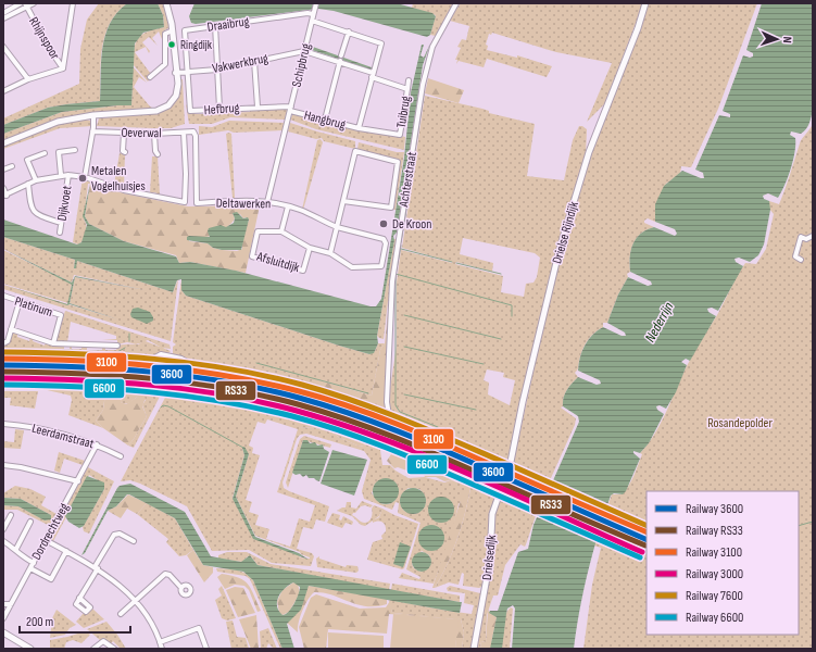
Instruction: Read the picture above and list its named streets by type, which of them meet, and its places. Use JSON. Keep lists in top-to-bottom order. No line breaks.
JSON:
{"streets":{"street":["Draaibrug","Rhijnspoor","Vakwerkbrug","Schipbrug","Hefbrug","Tuibrug","Hangbrug","Oeverwal","Achterstraat","Dijkvoet","Deltawerken","Drielse Rijndijk","Afsluitdijk","Platinum","Leerdamstraat","Dordrechtweg","Drielsedijk"]},"crossings":[["Draaibrug","Vakwerkbrug"],["Draaibrug","Schipbrug"],["Draaibrug","Hefbrug"],["Vakwerkbrug","Schipbrug"],["Vakwerkbrug","Hefbrug"],["Vakwerkbrug","Tuibrug"],["Schipbrug","Hefbrug"],["Schipbrug","Tuibrug"],["Schipbrug","Hangbrug"],["Schipbrug","Deltawerken"],["Hefbrug","Hangbrug"],["Tuibrug","Hangbrug"],["Oeverwal","Deltawerken"],["Deltawerken","Afsluitdijk"],["Drielse Rijndijk","Drielsedijk"],["Leerdamstraat","Dordrechtweg"]],"water":["Nederrijn"],"parks":["Rosandepolder"],"places":["Ringdijk","Metalen Vogelhuisjes","De Kroon"],"lines":["rail line 7600","rail line 3100","rail line 3600","rail line RS33","rail line 3000","rail line 6600"],"legend":["Railway 3600","Railway RS33","Railway 3100","Railway 3000","Railway 7600","Railway 6600"],"scale_bar":"200 m","north":"right"}
